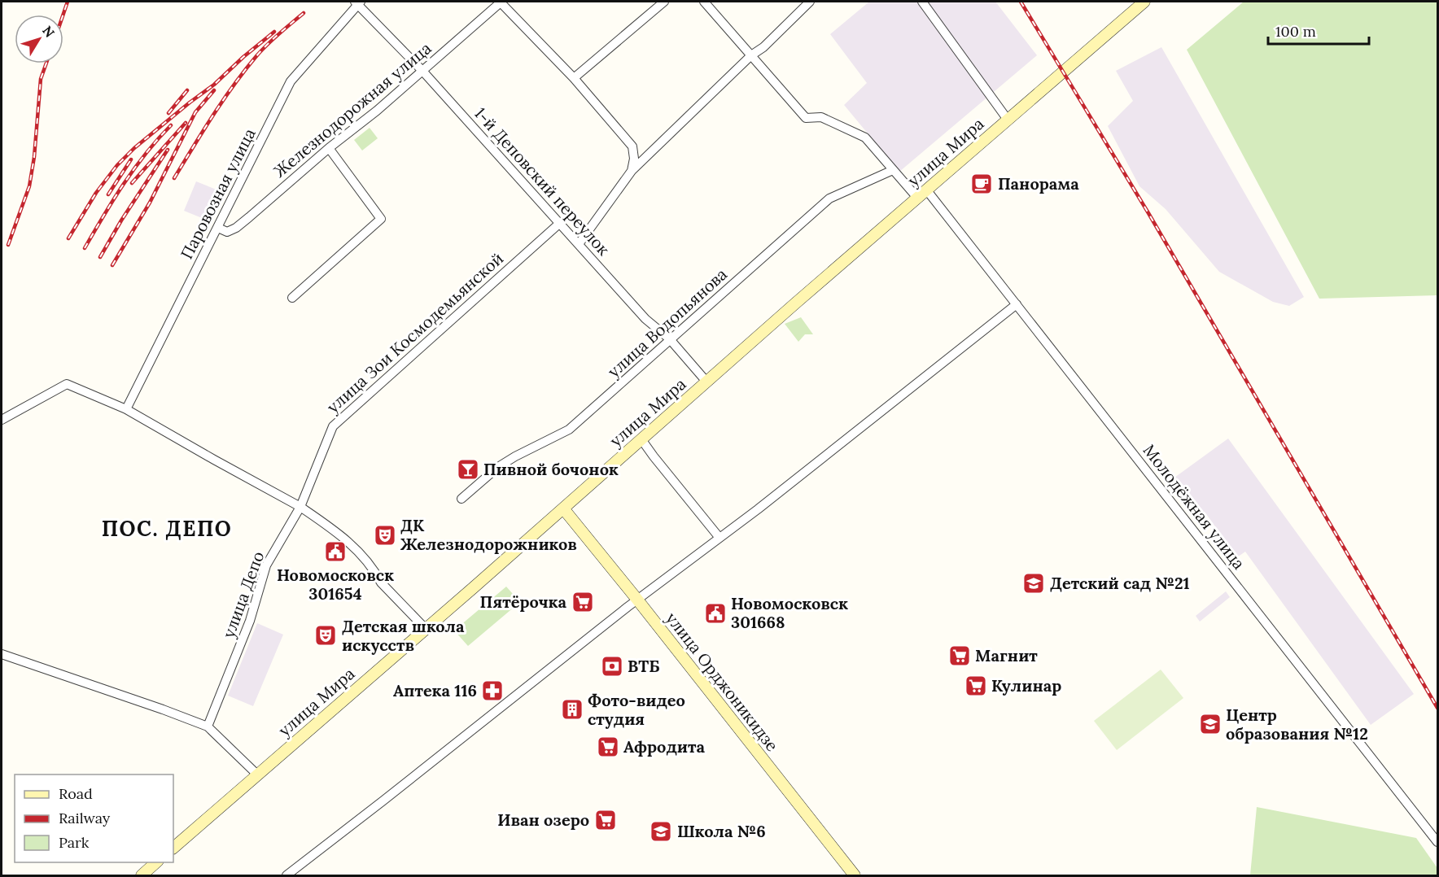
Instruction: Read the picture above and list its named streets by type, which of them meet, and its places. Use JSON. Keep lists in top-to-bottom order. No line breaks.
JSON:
{"streets":{"main road":["улица Мира","улица Орджоникидзе"],"street":["Железнодорожная улица","1-й Деповский переулок","Паровозная улица","улица Водопьянова","улица Зои Космодемьянской","Молодёжная улица","улица Депо"]},"crossings":[["Железнодорожная улица","1-й Деповский переулок"],["Железнодорожная улица","Паровозная улица"],["улица Мира","1-й Деповский переулок"],["улица Мира","Молодёжная улица"],["улица Мира","улица Орджоникидзе"],["1-й Деповский переулок","Паровозная улица"],["1-й Деповский переулок","улица Водопьянова"],["1-й Деповский переулок","улица Зои Космодемьянской"],["улица Зои Космодемьянской","улица Депо"]],"districts":["ПОС. ДЕПО"],"places":{"cafe":["Панорама"],"bar":["Пивной бочонок"],"theatre":["ДК Железнодорожников","Детская школа искусств"],"public building":["Новомосковск 301654","Новомосковск 301668"],"school or university":["Детский сад №21","Центр образования №12","Школа №6"],"supermarket":["Пятёрочка","Магнит","Кулинар","Афродита","Иван озеро"],"bank":["ВТБ"],"pharmacy":["Аптека 116"],"building":["Фото-видео студия"]},"legend":["Road","Railway","Park"],"scale_bar":"100 m","north":"top right"}
